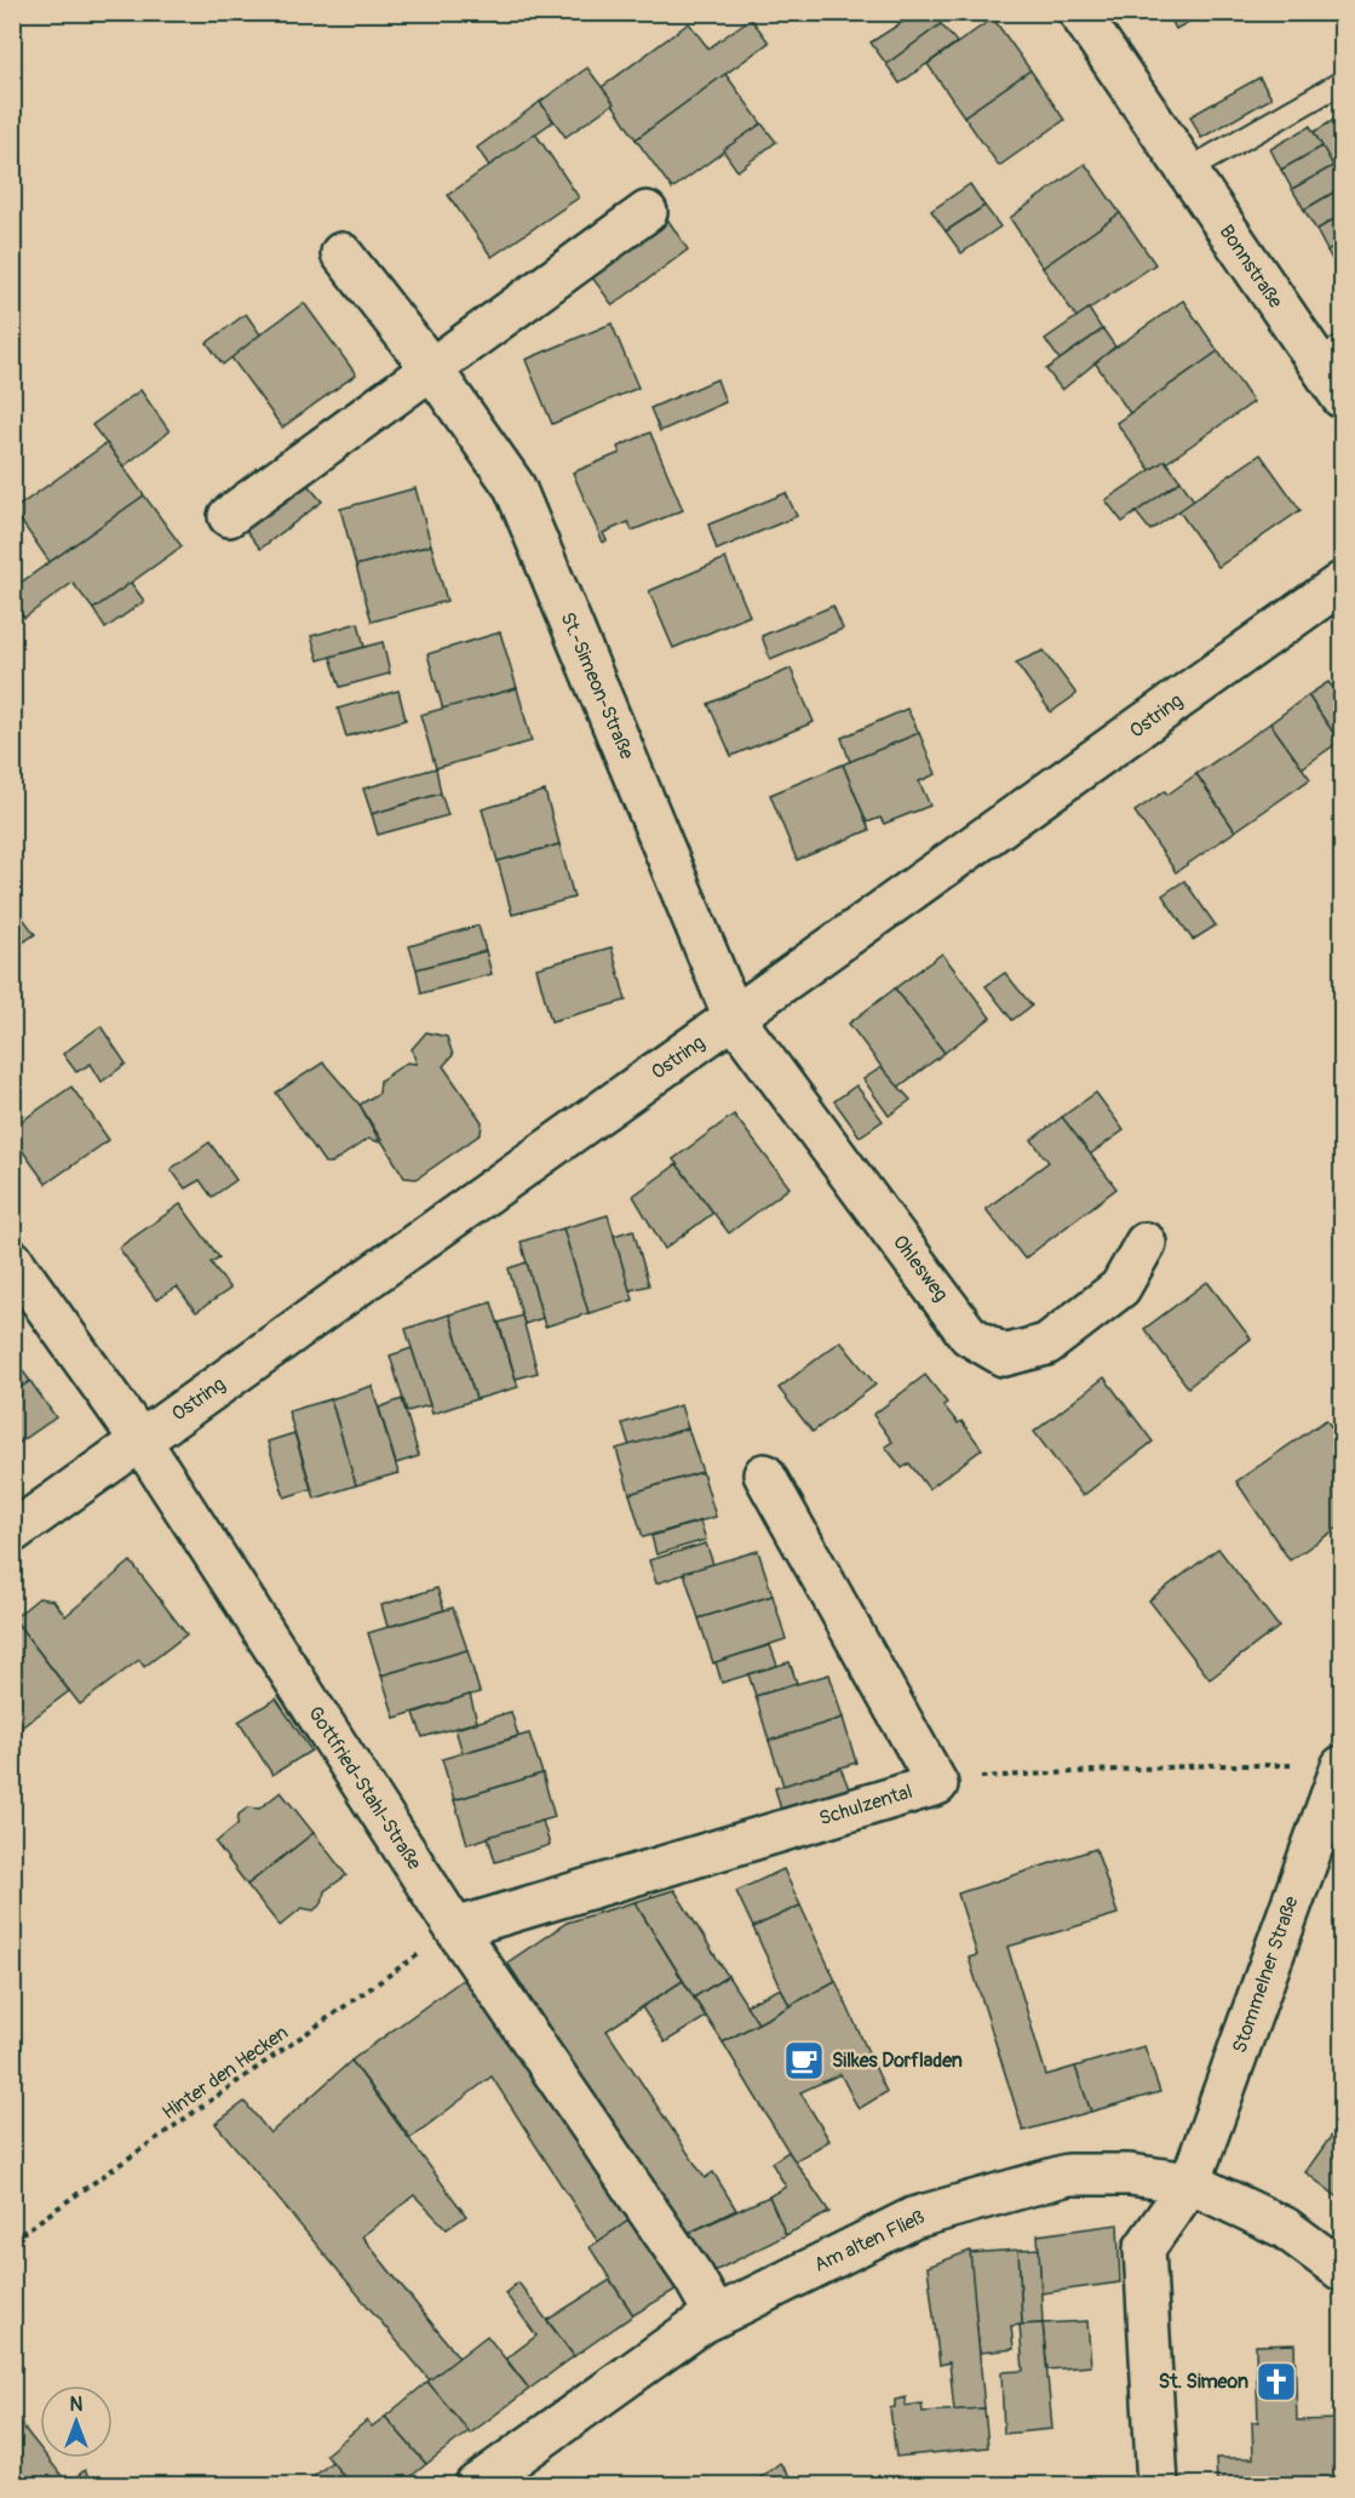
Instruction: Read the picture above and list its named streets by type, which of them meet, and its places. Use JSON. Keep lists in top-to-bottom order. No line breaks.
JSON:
{"streets":{"street":["Bonnstraße","St.-Simeon-Straße","Ostring","Ohlesweg","Gottfried-Stahl-Straße","Schulzental","Stommelner Straße","Am alten Fließ"],"path":["Hinter den Hecken"]},"crossings":[["St.-Simeon-Straße","Ostring"],["St.-Simeon-Straße","Ohlesweg"],["Ostring","Ohlesweg"],["Ostring","Gottfried-Stahl-Straße"],["Gottfried-Stahl-Straße","Schulzental"],["Gottfried-Stahl-Straße","Hinter den Hecken"],["Gottfried-Stahl-Straße","Am alten Fließ"],["Schulzental","Hinter den Hecken"],["Stommelner Straße","Am alten Fließ"]],"places":{"cafe":["Silkes Dorfladen"],"church":["St. Simeon"]},"north":"top"}
